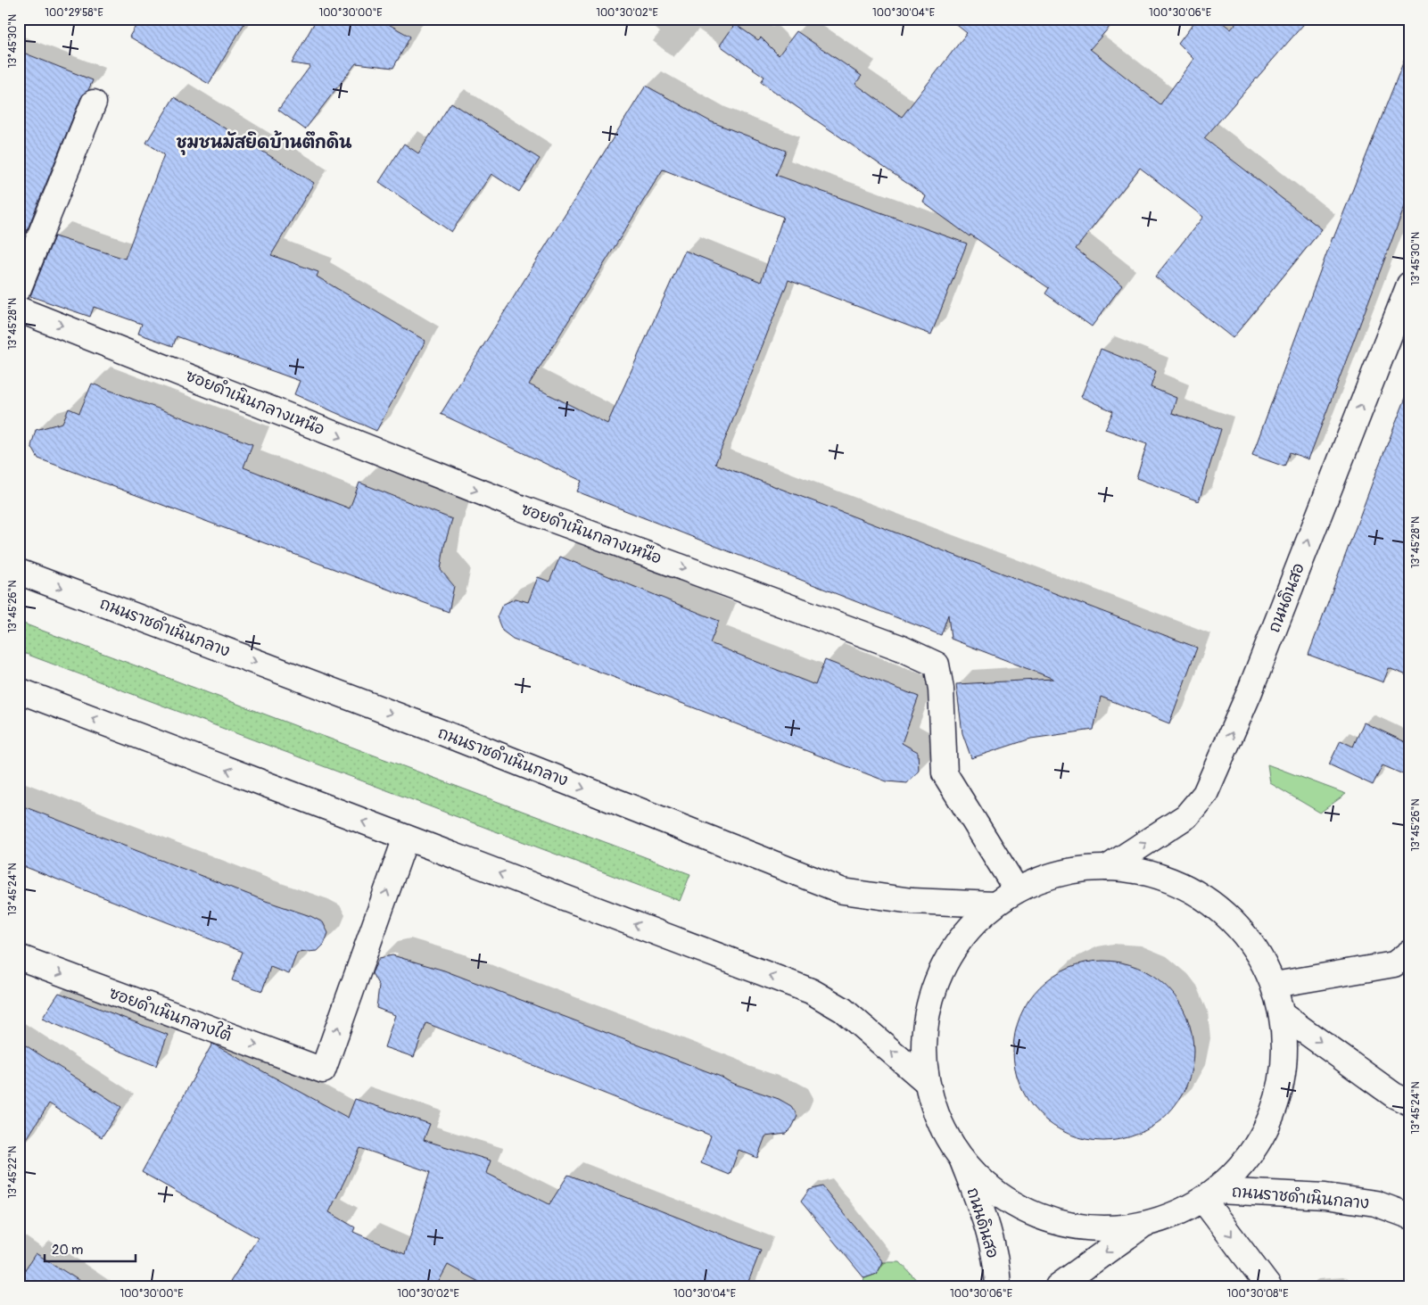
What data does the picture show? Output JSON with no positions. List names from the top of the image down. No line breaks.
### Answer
{"streets":{"main road":["ซอยดำเนินกลางเหนือ","ถนนดินสอ","ถนนราชดำเนินกลาง","ซอยดำเนินกลางใต้"]},"one_way":["ซอยดำเนินกลางเหนือ","ถนนดินสอ"],"districts":["ชุมชนมัสยิดบ้านตึกดิน"],"scale_bar":"20 m","coordinates":["100°29'58\"E","100°30'00\"E","100°30'02\"E","100°30'04\"E","100°30'06\"E","13°45'30\"N","13°45'28\"N","13°45'26\"N","13°45'24\"N","13°45'22\"N","100°30'08\"E"]}
